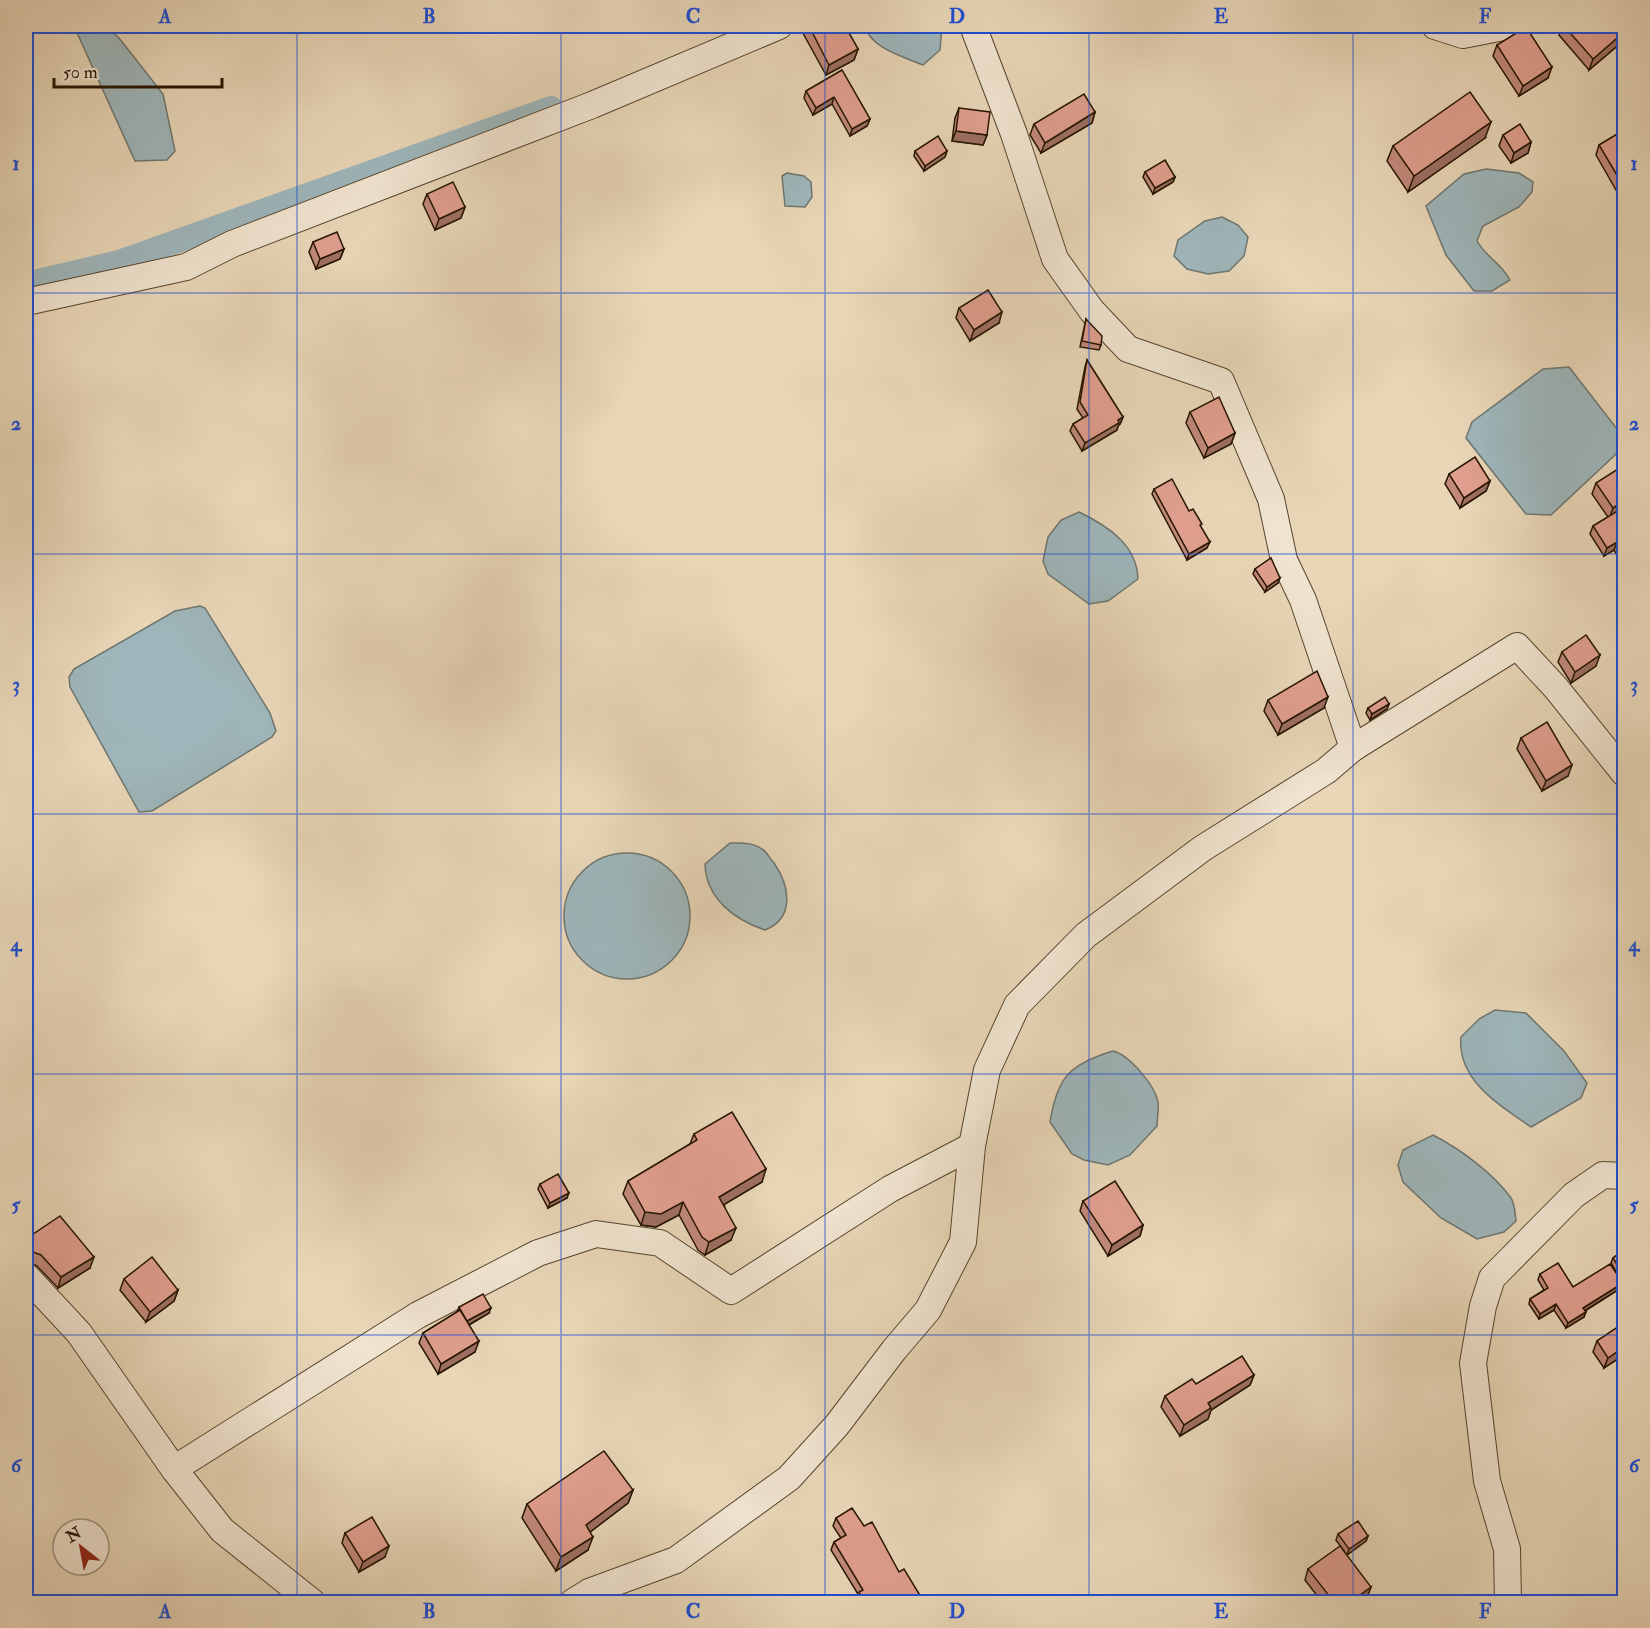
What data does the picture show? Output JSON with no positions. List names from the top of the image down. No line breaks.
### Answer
{"scale_bar":"50 m","north":"top left","grid":{"columns":["A","B","C","D","E","F"],"rows":["1","2","3","4","5","6"]}}
